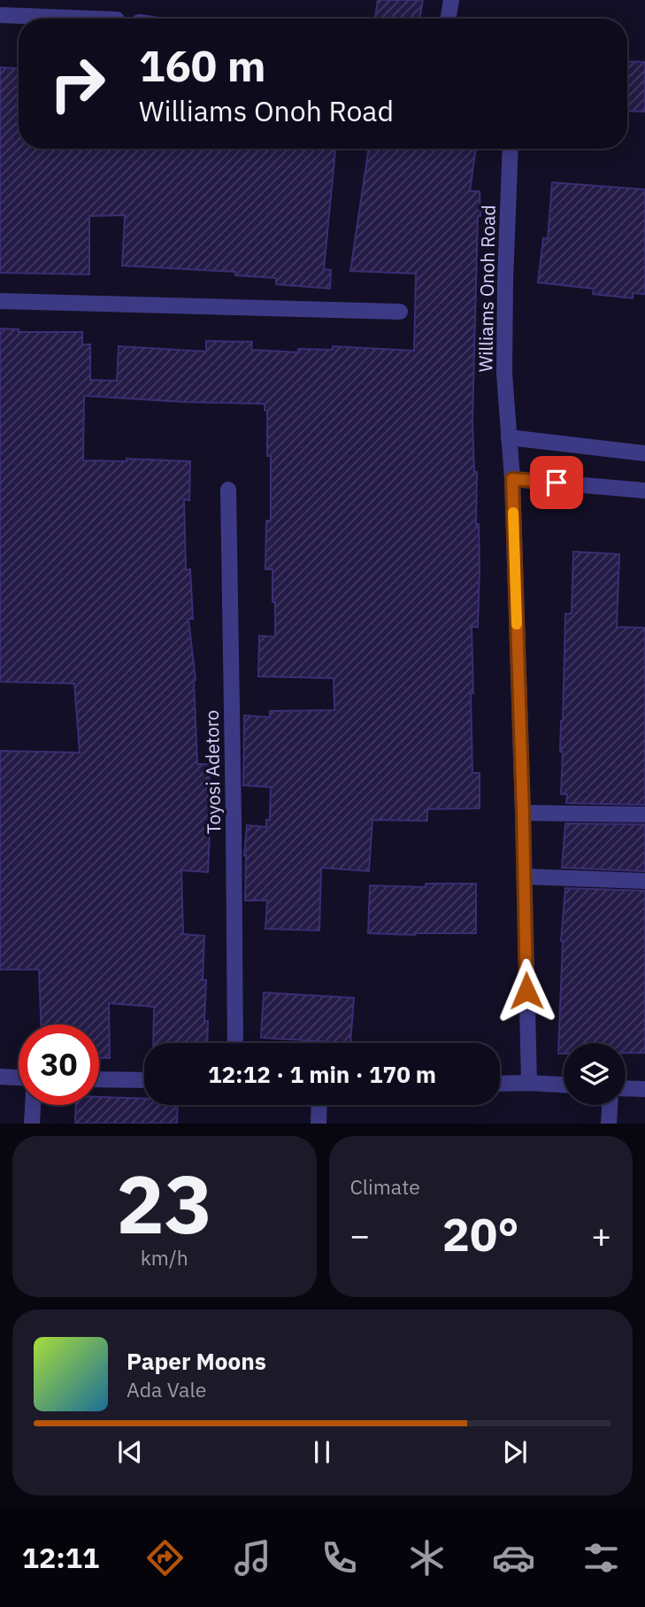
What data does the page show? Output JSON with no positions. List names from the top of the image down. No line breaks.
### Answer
{"streets":{"street":["Williams Onoh Road","Toyosi Adetoro"]},"page":{"turn":["160 m","Williams Onoh Road"],"limit":"30","trip":"12:12 · 1 min · 170 m","tile":[["23","km/h"],"Climate"],"heat":["−","20°","+"],"song":["Paper Moons","Ada Vale"],"tabs":"12:11"}}
